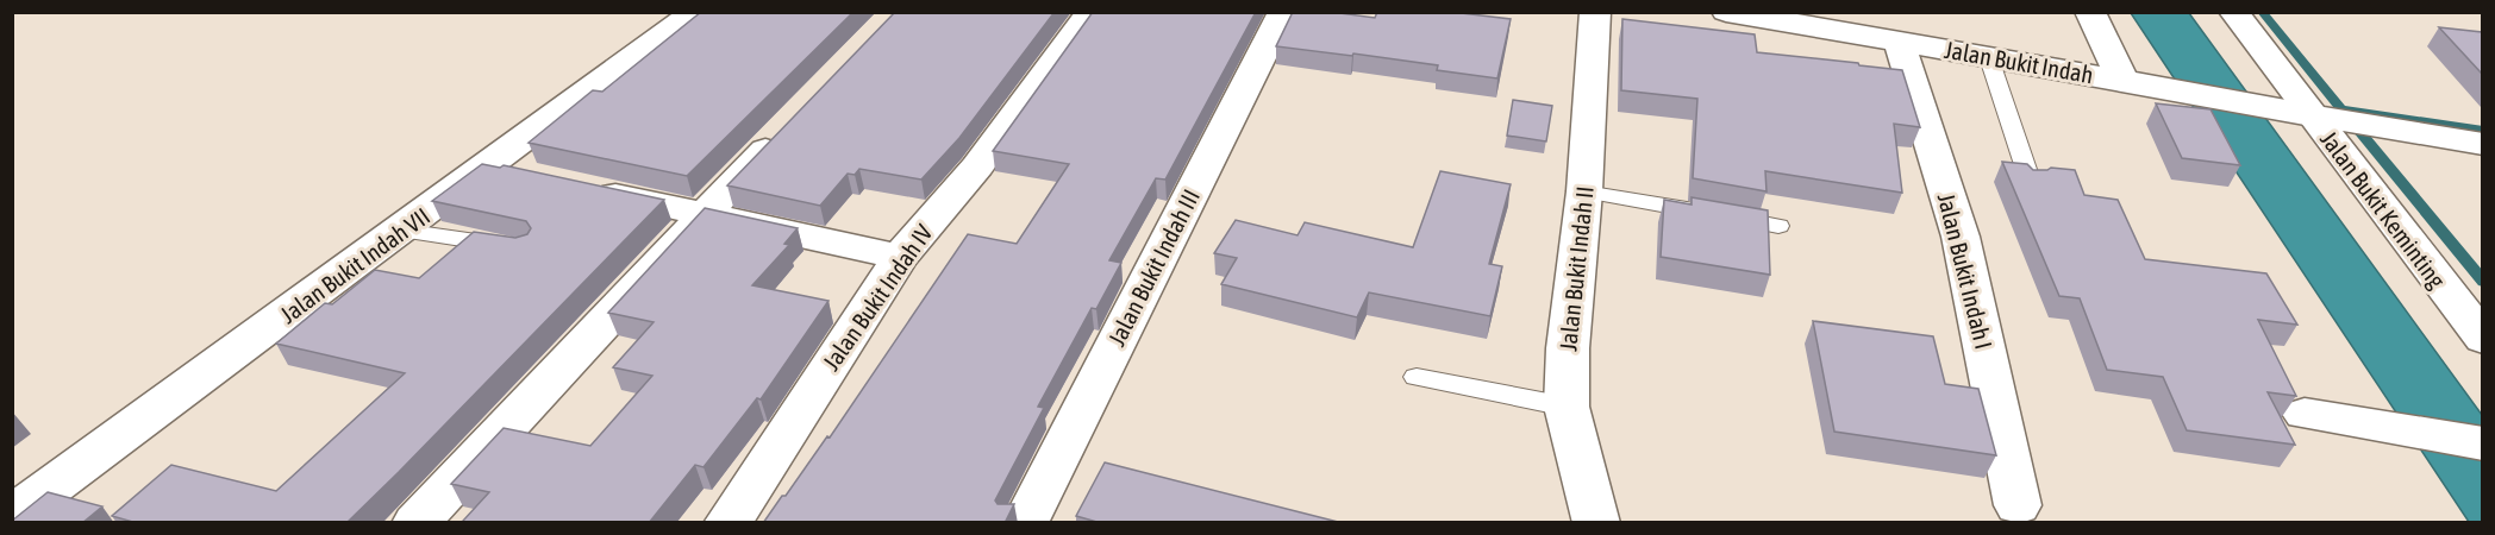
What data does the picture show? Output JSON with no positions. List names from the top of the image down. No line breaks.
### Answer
{"streets":{"street":["Jalan Bukit Indah","Jalan Bukit Keminting","Jalan Bukit Indah VII","Jalan Bukit Indah III","Jalan Bukit Indah II","Jalan Bukit Indah I","Jalan Bukit Indah IV"]},"crossings":[["Jalan Bukit Indah","Jalan Bukit Keminting"],["Jalan Bukit Indah","Jalan Bukit Indah I"]]}
